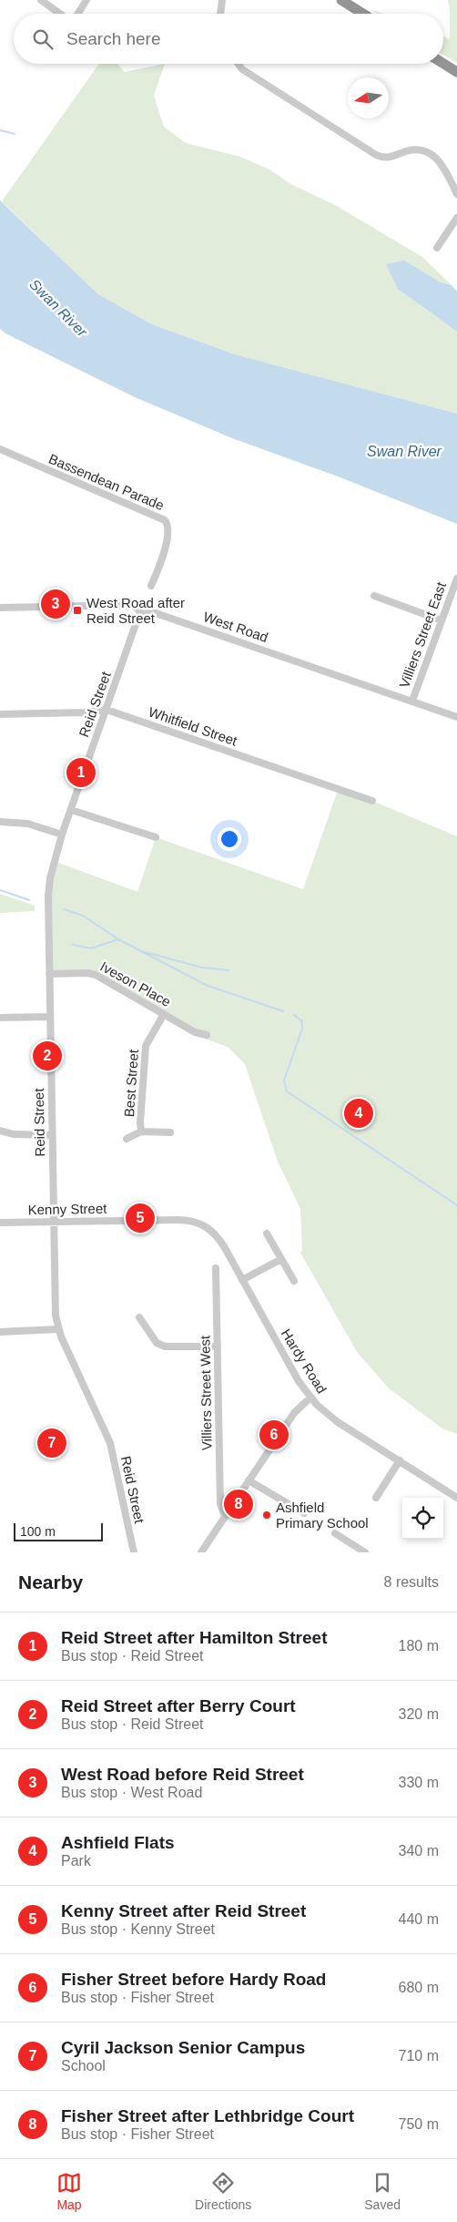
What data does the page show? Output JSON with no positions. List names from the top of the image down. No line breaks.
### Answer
{"streets":{"street":["Bassendean Parade","West Road","Villiers Street East","Reid Street","Whitfield Street","Iveson Place","Best Street","Kenny Street","Hardy Road","Villiers Street West"]},"crossings":[["West Road","Villiers Street East"],["West Road","Reid Street"],["Reid Street","Whitfield Street"],["Reid Street","Iveson Place"],["Reid Street","Kenny Street"],["Iveson Place","Best Street"],["Kenny Street","Hardy Road"]],"water":["Swan River"],"places":{"transit":["West Road after Reid Street"],"other":["Ashfield Primary School"]},"scale_bar":"100 m","north":"left","page":{"search":"Search here","pins":["3","1","2","4","5","6","7","8"],"scale":"100 m","heading":["Nearby","8 results"],"list":[{"mark":"1","name":"Reid Street after Hamilton Street","note":"Bus stop · Reid Street","value":"180 m"},{"mark":"2","name":"Reid Street after Berry Court","note":"Bus stop · Reid Street","value":"320 m"},{"mark":"3","name":"West Road before Reid Street","note":"Bus stop · West Road","value":"330 m"},{"mark":"4","name":"Ashfield Flats","note":"Park","value":"340 m"},{"mark":"5","name":"Kenny Street after Reid Street","note":"Bus stop · Kenny Street","value":"440 m"},{"mark":"6","name":"Fisher Street before Hardy Road","note":"Bus stop · Fisher Street","value":"680 m"},{"mark":"7","name":"Cyril Jackson Senior Campus","note":"School","value":"710 m"},{"mark":"8","name":"Fisher Street after Lethbridge Court","note":"Bus stop · Fisher Street","value":"750 m"}],"nav":["Map","Directions","Saved"]}}
